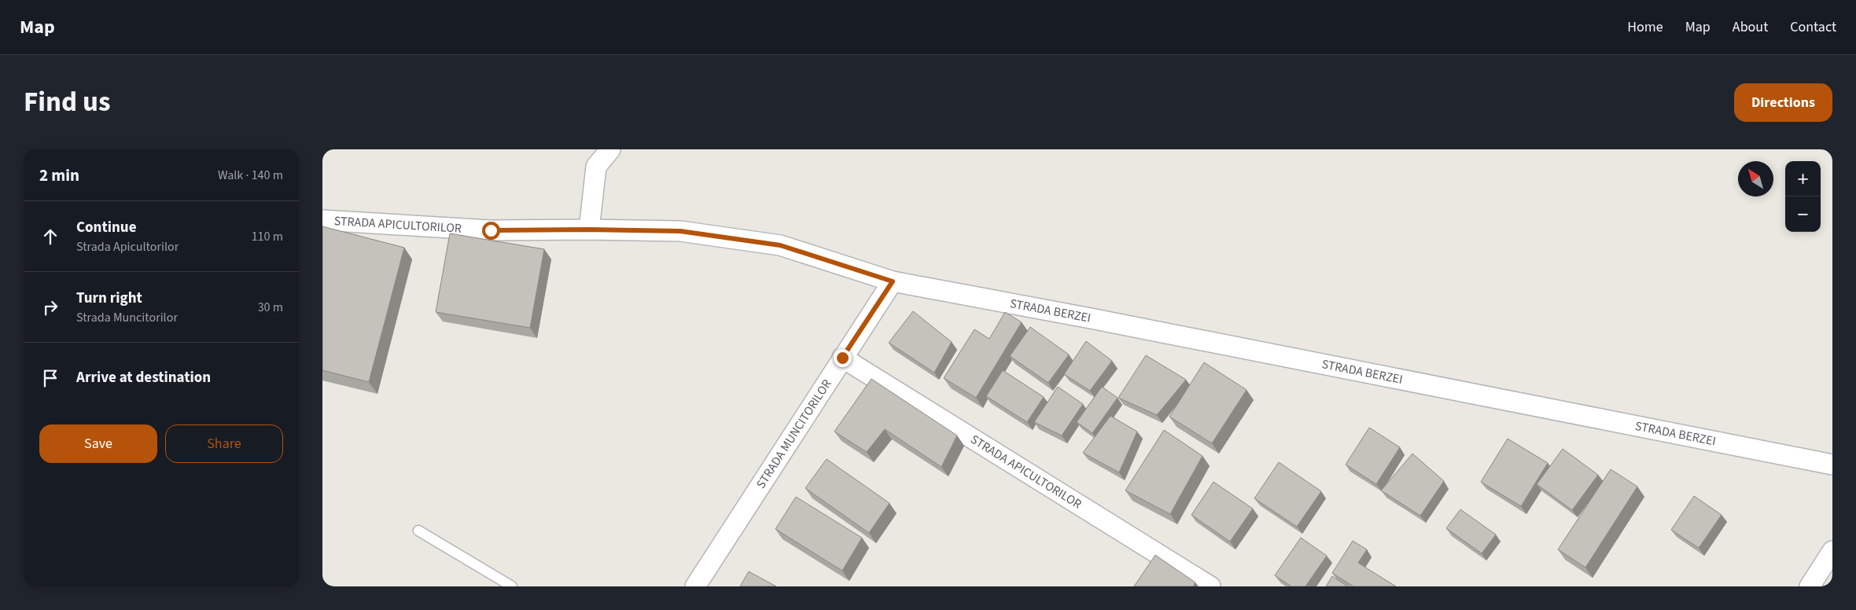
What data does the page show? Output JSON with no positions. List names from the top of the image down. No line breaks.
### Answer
{"streets":{"street":["STRADA APICULTORILOR","STRADA BERZEI","STRADA MUNCITORILOR"]},"crossings":[["STRADA APICULTORILOR","STRADA BERZEI"],["STRADA APICULTORILOR","STRADA MUNCITORILOR"],["STRADA BERZEI","STRADA MUNCITORILOR"]],"north":"top left","page":{"header":"Map","nav":["Home","Map","About","Contact"],"title":"Find us","buttons":["Directions",["Save","Share"]],"heading":["2 min","Walk · 140 m"],"map_buttons":["+","−"],"list":[["Continue","Strada Apicultorilor","110 m"],["Turn right","Strada Muncitorilor","30 m"],"Arrive at destination"]}}
